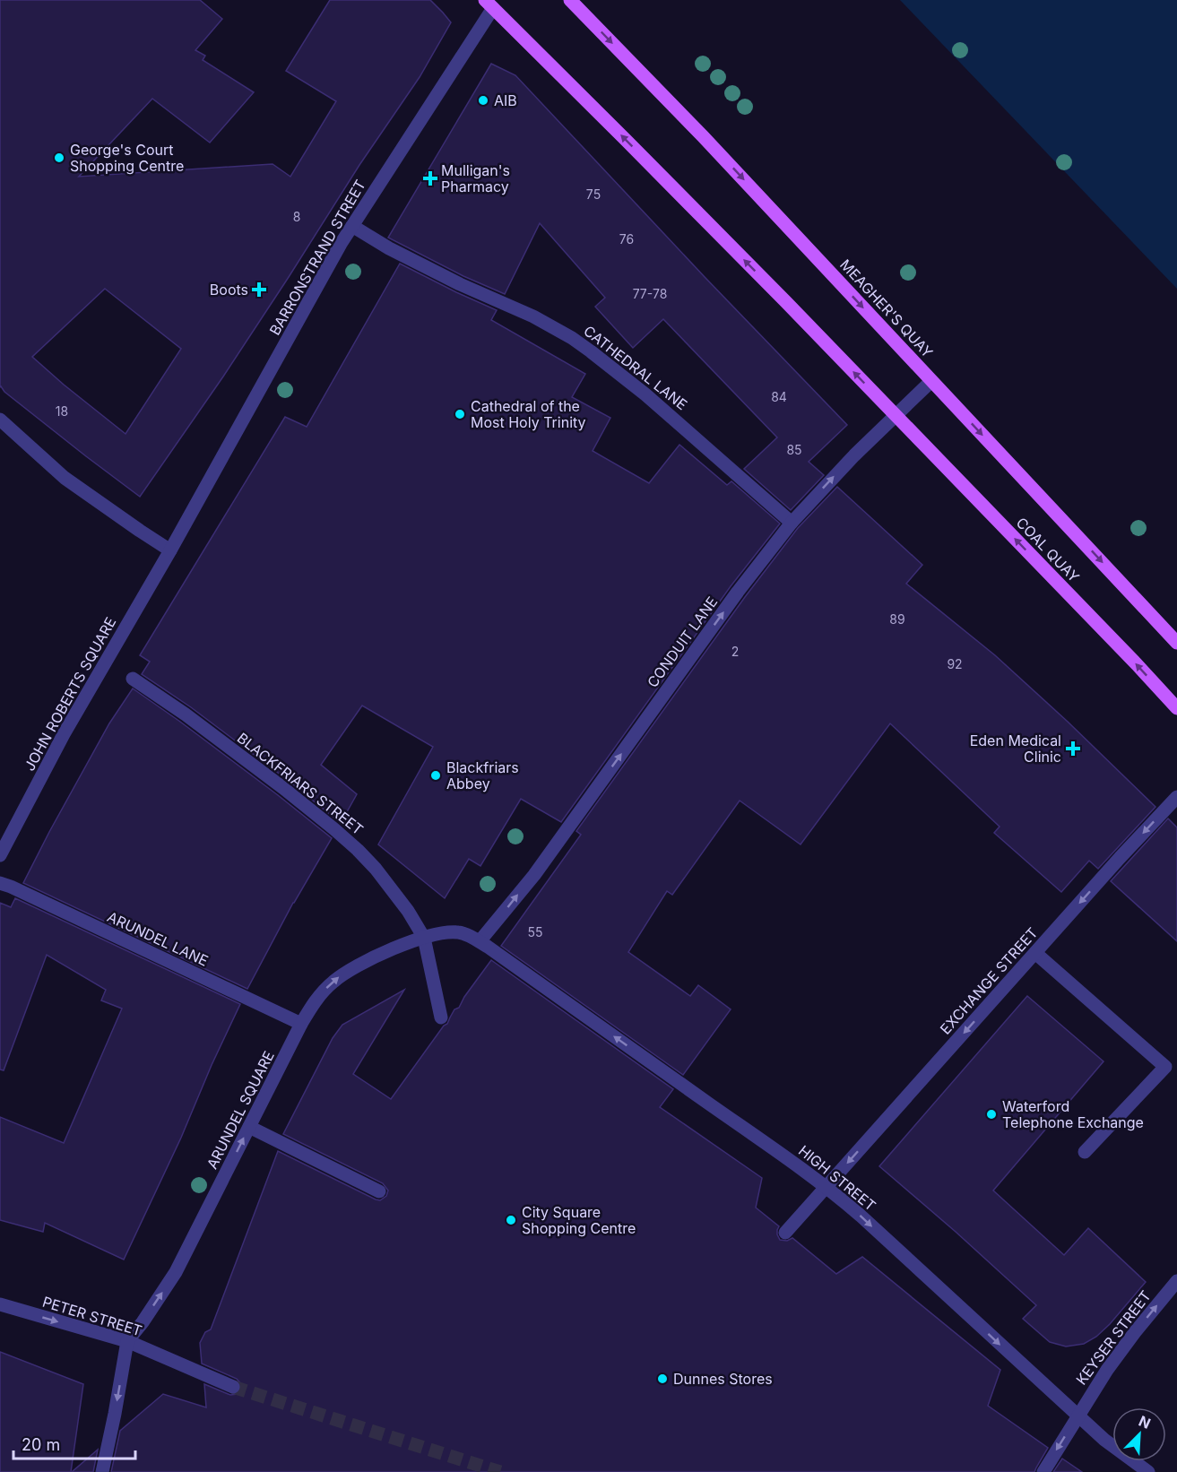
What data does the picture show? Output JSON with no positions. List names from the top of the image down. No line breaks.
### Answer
{"streets":{"main road":["MEAGHER'S QUAY","COAL QUAY"],"street":["BARRONSTRAND STREET","CATHEDRAL LANE","CONDUIT LANE","JOHN ROBERTS SQUARE","BLACKFRIARS STREET","ARUNDEL LANE","EXCHANGE STREET","ARUNDEL SQUARE","HIGH STREET","PETER STREET","KEYSER STREET"]},"crossings":[["BARRONSTRAND STREET","CATHEDRAL LANE"],["BARRONSTRAND STREET","JOHN ROBERTS SQUARE"],["MEAGHER'S QUAY","CONDUIT LANE"],["CATHEDRAL LANE","CONDUIT LANE"],["COAL QUAY","CONDUIT LANE"],["CONDUIT LANE","ARUNDEL SQUARE"],["CONDUIT LANE","HIGH STREET"],["BLACKFRIARS STREET","ARUNDEL SQUARE"],["ARUNDEL LANE","ARUNDEL SQUARE"],["EXCHANGE STREET","HIGH STREET"],["ARUNDEL SQUARE","HIGH STREET"],["ARUNDEL SQUARE","PETER STREET"],["HIGH STREET","KEYSER STREET"]],"one_way":["COAL QUAY","CONDUIT LANE","EXCHANGE STREET","ARUNDEL SQUARE","PETER STREET"],"places":{"other":["AIB","George's Court Shopping Centre","Cathedral of the Most Holy Trinity","Blackfriars Abbey","Waterford Telephone Exchange","City Square Shopping Centre","Dunnes Stores"],"health":["Mulligan's Pharmacy","Boots","Eden Medical Clinic"]},"house_numbers":["75","8","76","77-78","84","18","85","89","2","92","55"],"scale_bar":"20 m","north":"top right"}
